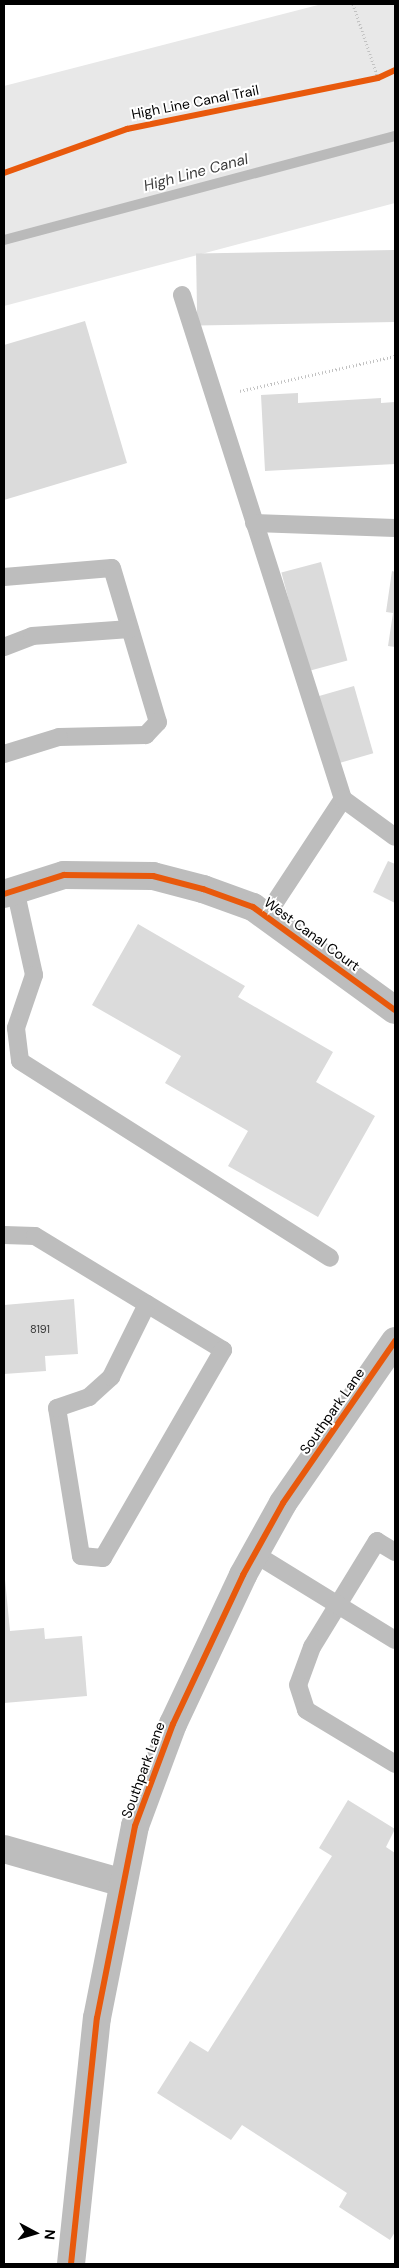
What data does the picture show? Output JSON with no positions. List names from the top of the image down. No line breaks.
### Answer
{"streets":{"street":["West Canal Court","Southpark Lane"],"cycle path":["High Line Canal Trail"]},"water":["High Line Canal"],"house_numbers":["8191"],"north":"right"}
